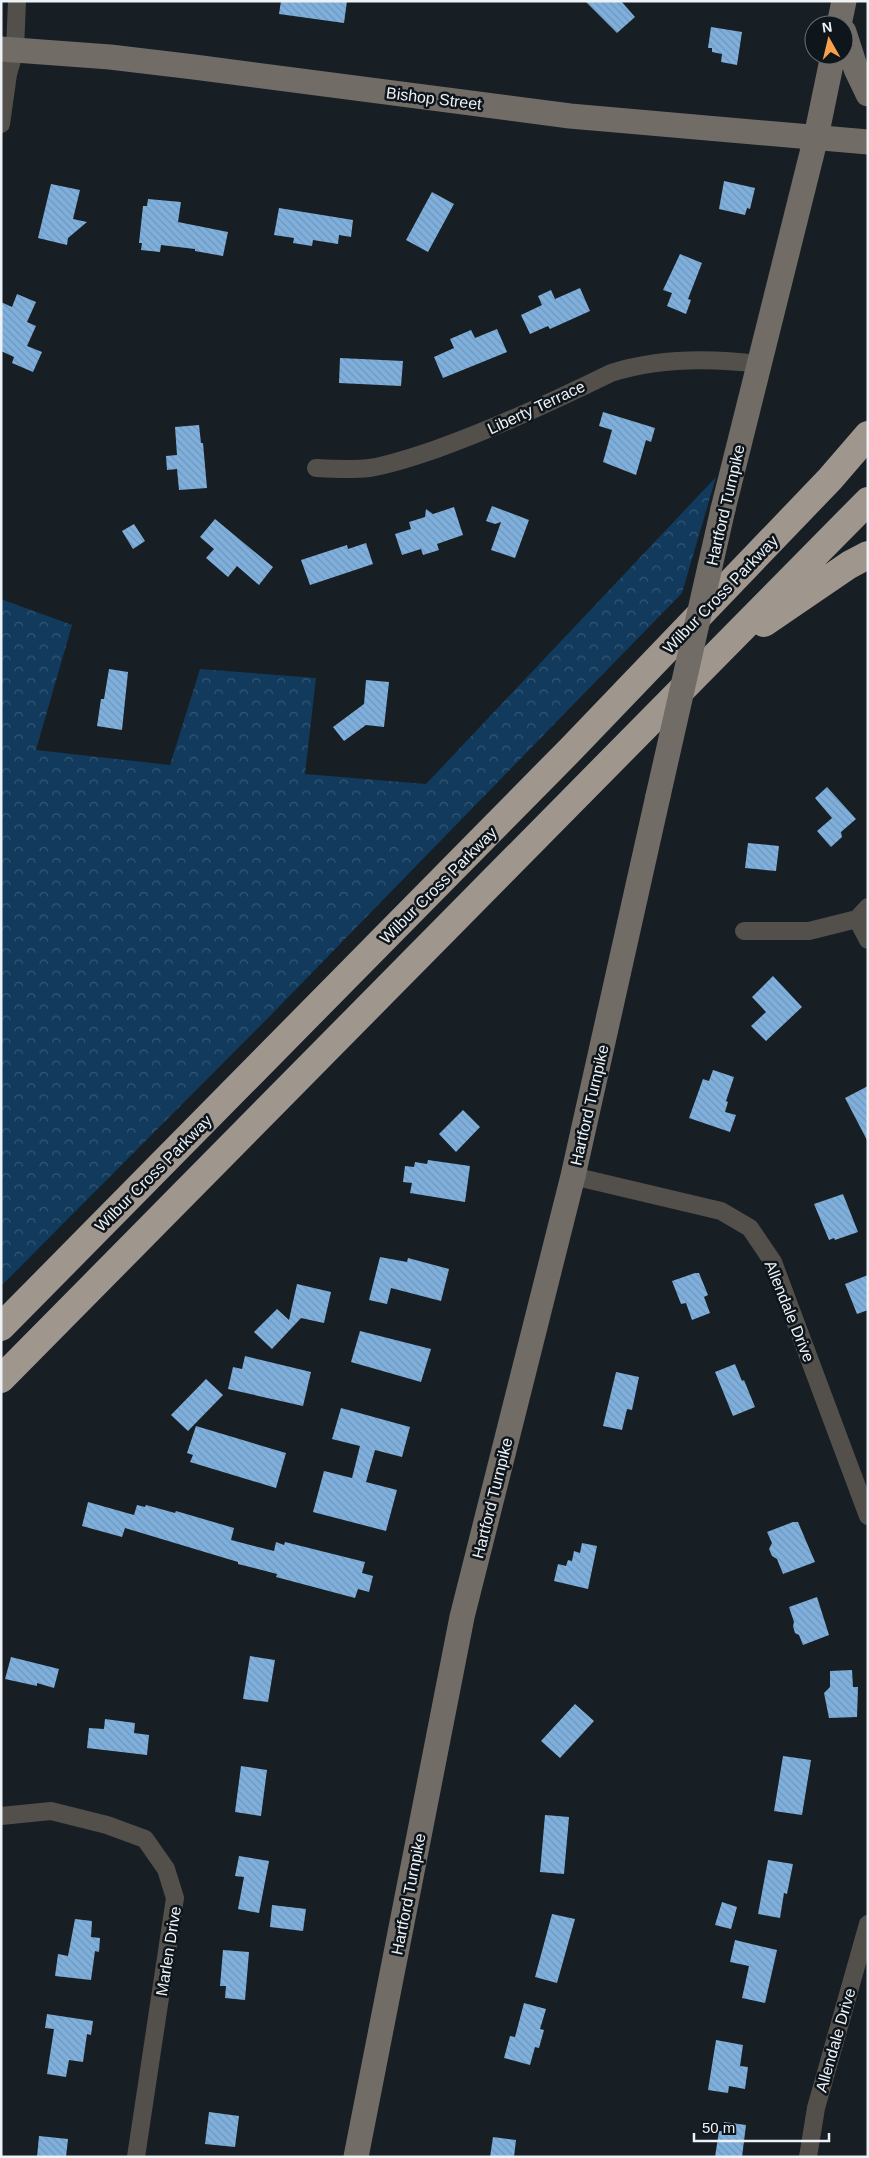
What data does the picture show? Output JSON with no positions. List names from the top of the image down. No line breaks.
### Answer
{"streets":{"highway":["Wilbur Cross Parkway"],"main road":["Bishop Street","Hartford Turnpike"],"street":["Liberty Terrace","Allendale Drive","Marlen Drive"]},"crossings":[["Bishop Street","Hartford Turnpike"],["Liberty Terrace","Hartford Turnpike"],["Hartford Turnpike","Allendale Drive"]],"scale_bar":"50 m","north":"top"}
